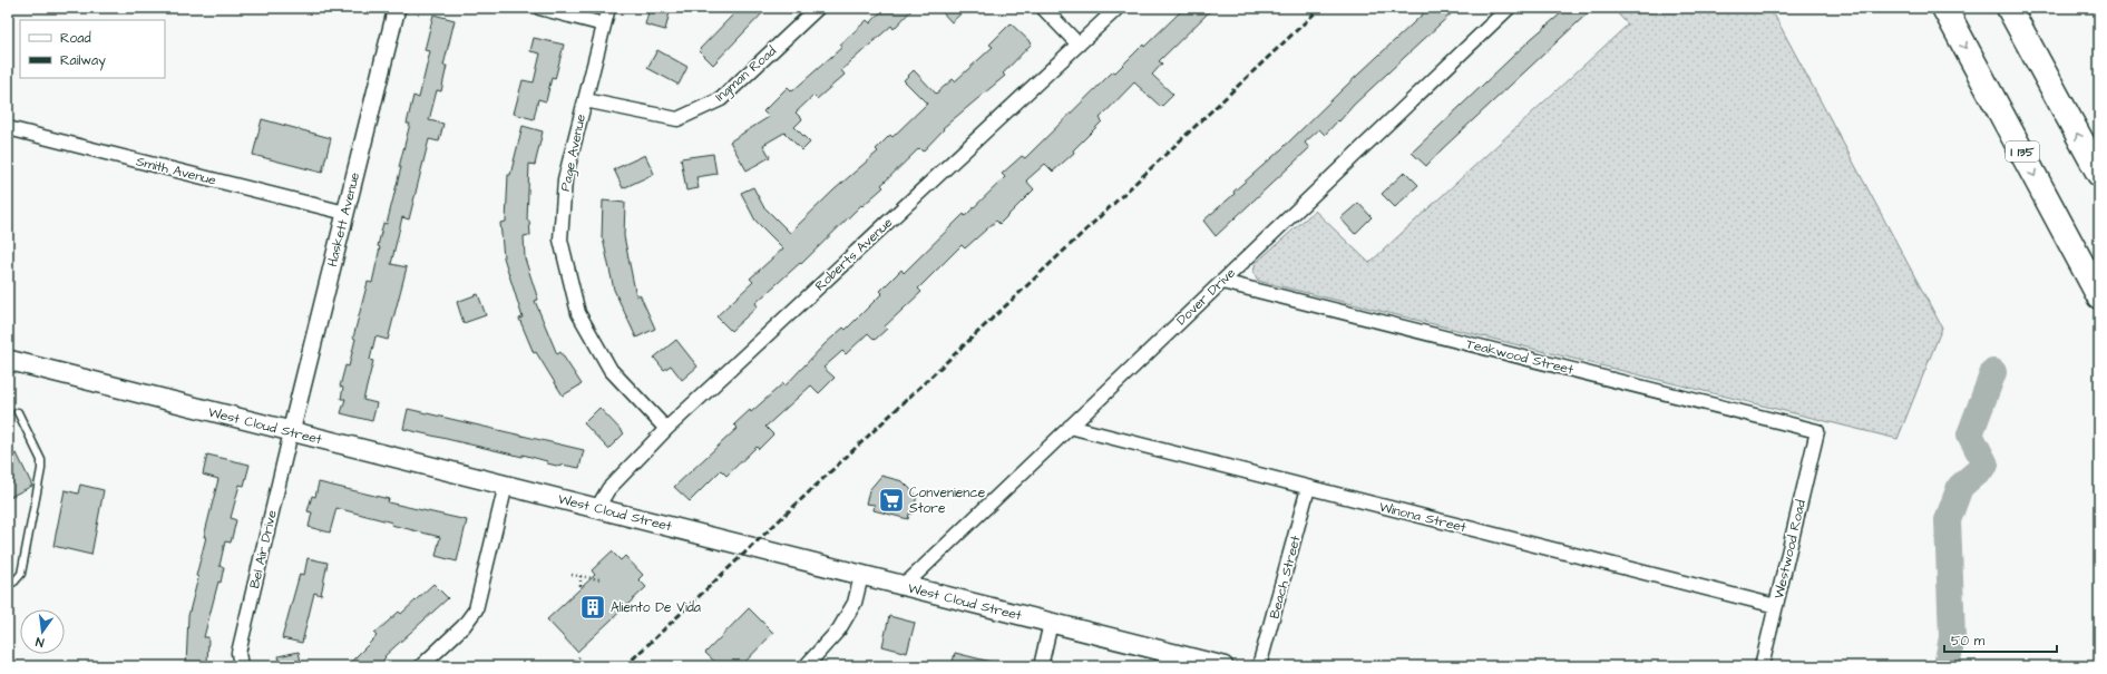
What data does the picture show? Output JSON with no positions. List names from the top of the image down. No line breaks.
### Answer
{"streets":{"highway":["I 135"],"main road":["West Cloud Street"],"street":["Ingman Road","Page Avenue","Smith Avenue","Haskett Avenue","Roberts Avenue","Dover Drive","Teakwood Street","Winona Street","Bel Air Drive","Westwood Road","Beach Street"]},"crossings":[["Ingman Road","Page Avenue"],["Page Avenue","Roberts Avenue"],["Smith Avenue","Haskett Avenue"],["Haskett Avenue","West Cloud Street"],["Haskett Avenue","Bel Air Drive"],["Roberts Avenue","West Cloud Street"],["Dover Drive","Teakwood Street"],["Dover Drive","West Cloud Street"],["Dover Drive","Winona Street"],["Teakwood Street","Westwood Road"],["West Cloud Street","Bel Air Drive"],["Winona Street","Westwood Road"],["Winona Street","Beach Street"]],"places":{"supermarket":["Convenience Store"],"building":["Aliento De Vida"]},"legend":["Road","Railway"],"scale_bar":"50 m","north":"bottom"}
